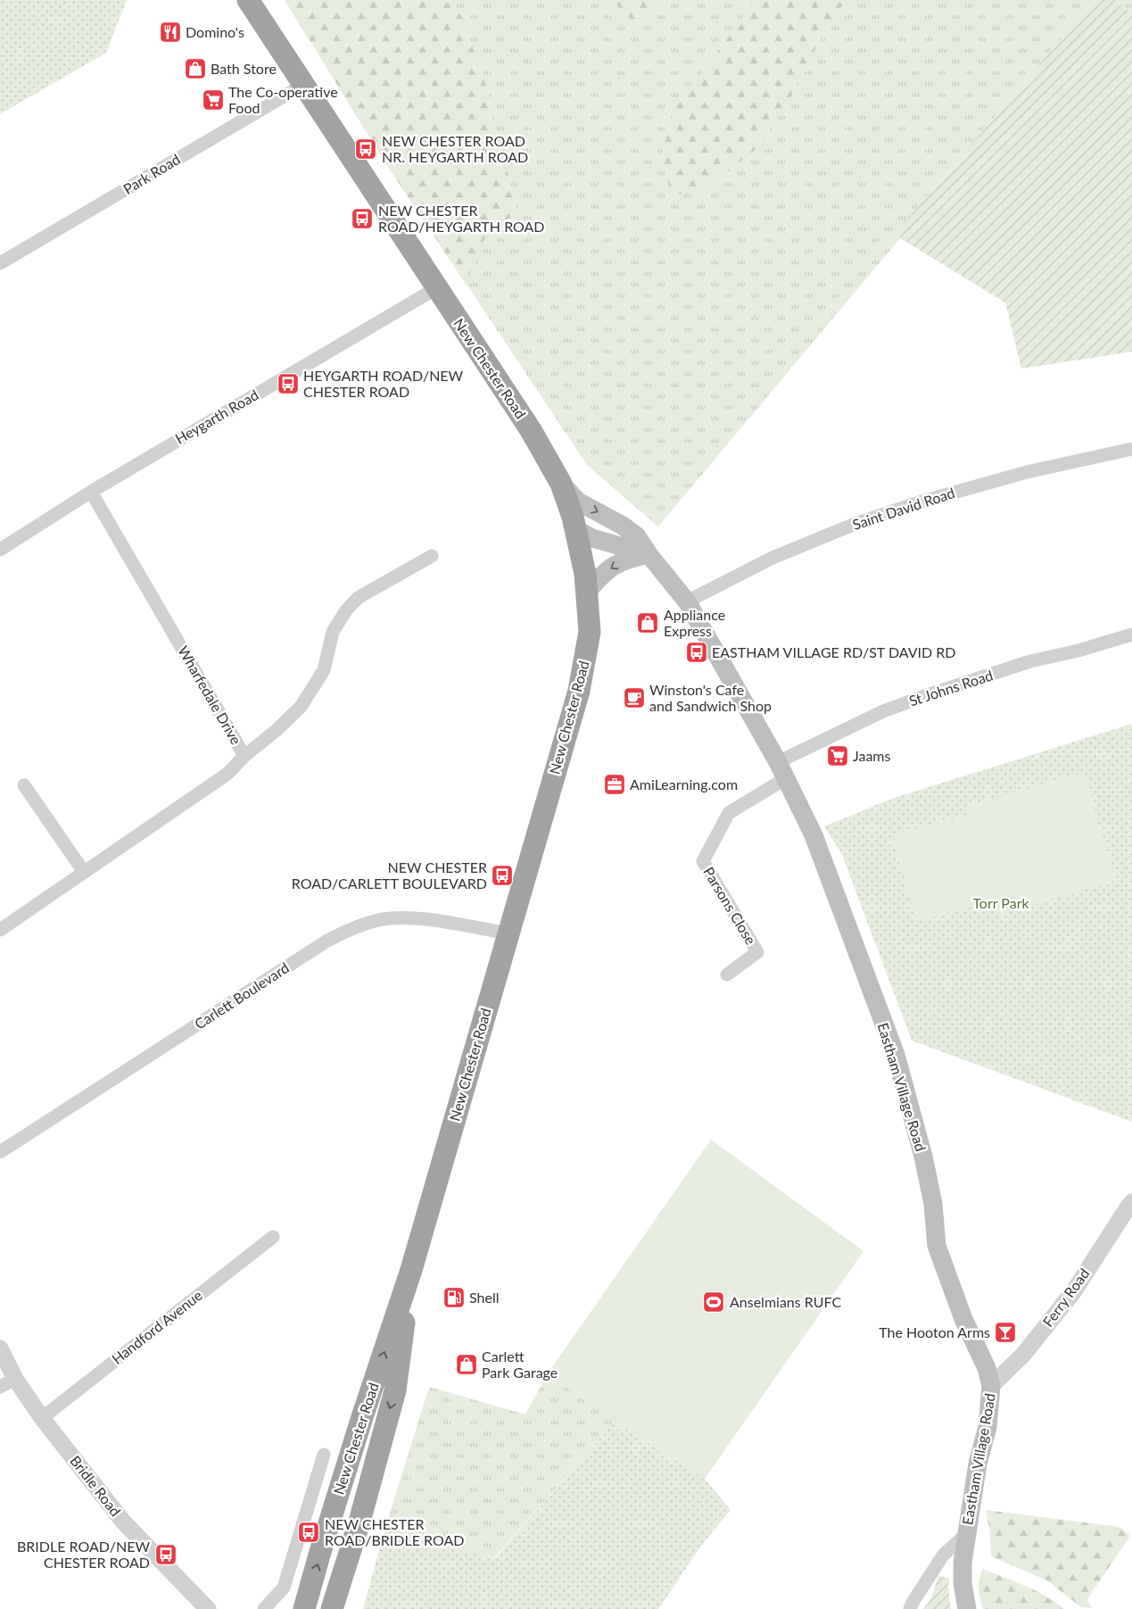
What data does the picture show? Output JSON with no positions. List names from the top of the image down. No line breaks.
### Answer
{"streets":{"highway":["New Chester Road"],"main road":["Eastham Village Road"],"street":["Park Road","Heygarth Road","Saint David Road","St Johns Road","Wharfedale Drive","Parsons Close","Carlett Boulevard","Ferry Road","Handford Avenue","Bridle Road"]},"crossings":[["Park Road","New Chester Road"],["New Chester Road","Heygarth Road"],["New Chester Road","Carlett Boulevard"],["New Chester Road","Eastham Village Road"],["Heygarth Road","Wharfedale Drive"],["Saint David Road","Eastham Village Road"],["St Johns Road","Parsons Close"],["St Johns Road","Eastham Village Road"],["Parsons Close","Eastham Village Road"],["Eastham Village Road","Ferry Road"],["Handford Avenue","Bridle Road"]],"parks":["Torr Park"],"places":{"restaurant":["Domino's"],"shop":["Bath Store","Appliance Express","Carlett Park Garage"],"supermarket":["The Co-operative Food","Jaams"],"bus stop":["NEW CHESTER ROAD NR. HEYGARTH ROAD","NEW CHESTER ROAD/HEYGARTH ROAD","HEYGARTH ROAD/NEW CHESTER ROAD","EASTHAM VILLAGE RD/ST DAVID RD","NEW CHESTER ROAD/CARLETT BOULEVARD","NEW CHESTER ROAD/BRIDLE ROAD","BRIDLE ROAD/NEW CHESTER ROAD"],"cafe":["Winston's Cafe and Sandwich Shop"],"office":["AmiLearning.com"],"fuel station":["Shell"],"sports":["Anselmians RUFC"],"bar":["The Hooton Arms"]}}
